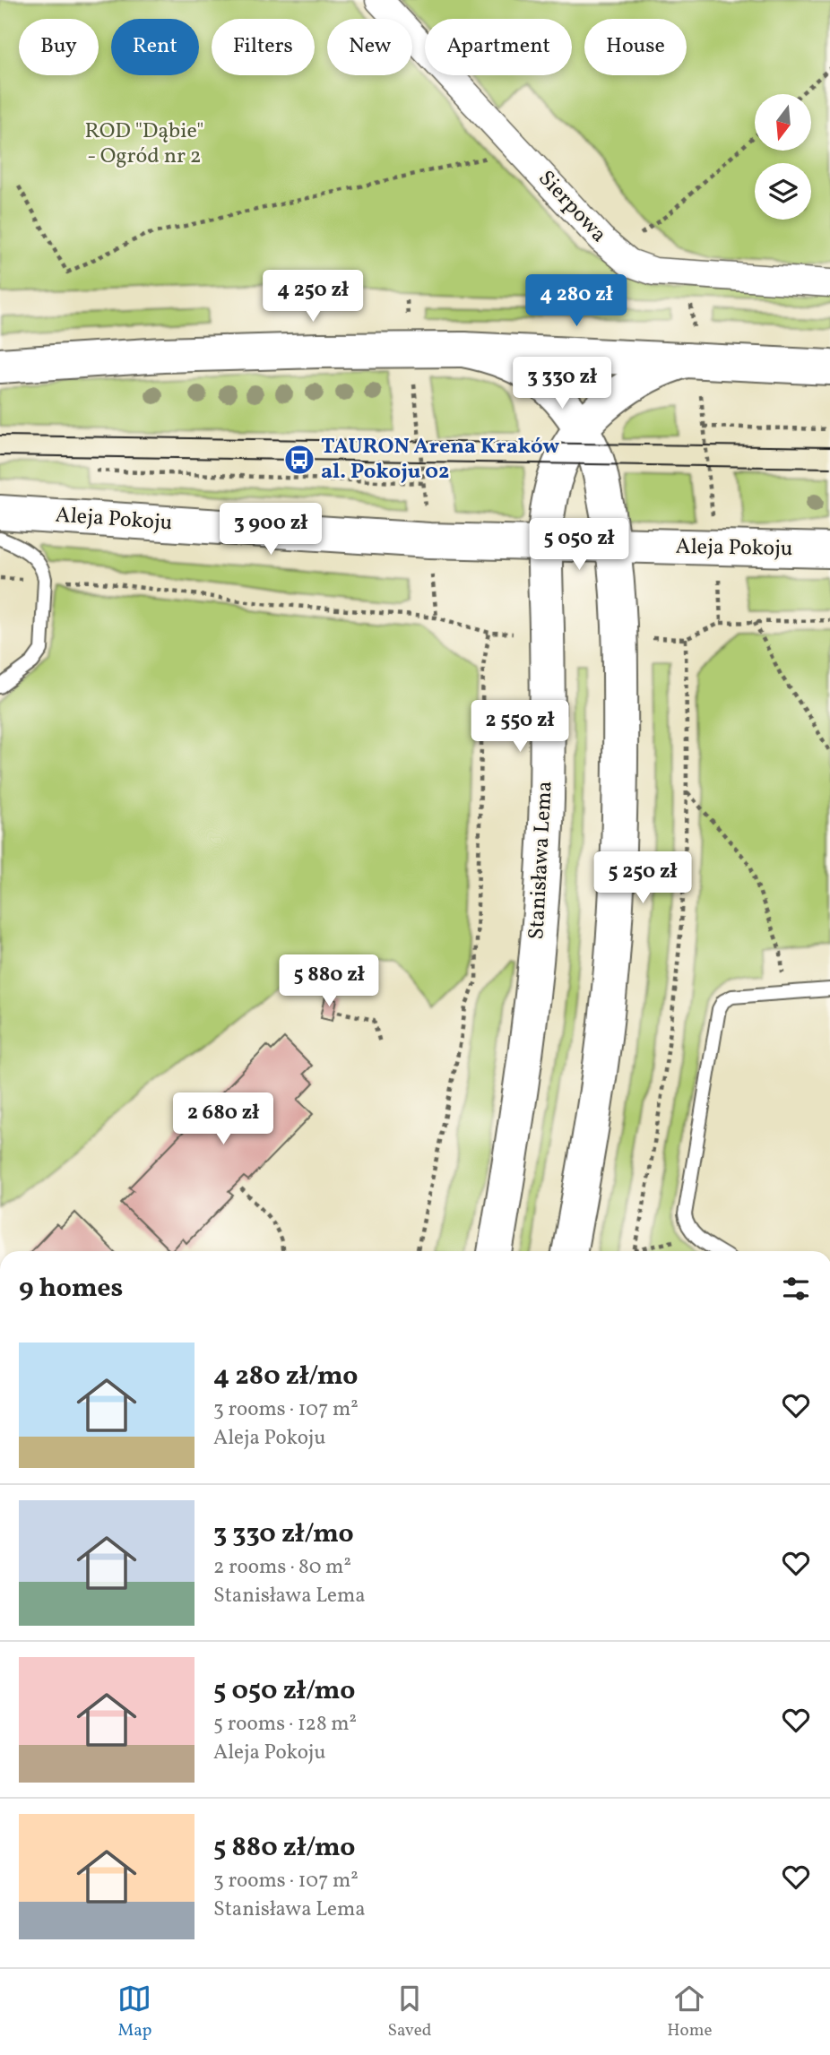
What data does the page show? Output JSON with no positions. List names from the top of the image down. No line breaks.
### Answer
{"streets":{"main road":["Aleja Pokoju","Stanisława Lema"],"street":["Sierpowa"]},"crossings":[["Aleja Pokoju","Stanisława Lema"]],"parks":["ROD \"Dąbie\" - Ogród nr 2"],"places":{"bus stop":["TAURON Arena Kraków al. Pokoju 02"]},"north":"bottom","page":{"chip":["Buy","Rent","Filters","New","Apartment","House"],"price":["4 250 zł","4 280 zł","3 330 zł","3 900 zł","5 050 zł","2 550 zł","5 250 zł","5 880 zł","2 680 zł"],"heading":"9 homes","list":[{"name":"4 280 zł/mo","note":"3 rooms · 107 m² · Aleja Pokoju"},{"name":"3 330 zł/mo","note":"2 rooms · 80 m² · Stanisława Lema"},{"name":"5 050 zł/mo","note":"5 rooms · 128 m² · Aleja Pokoju"},{"name":"5 880 zł/mo","note":"3 rooms · 107 m² · Stanisława Lema"}],"tabs":["Map","Saved","Home"]}}
